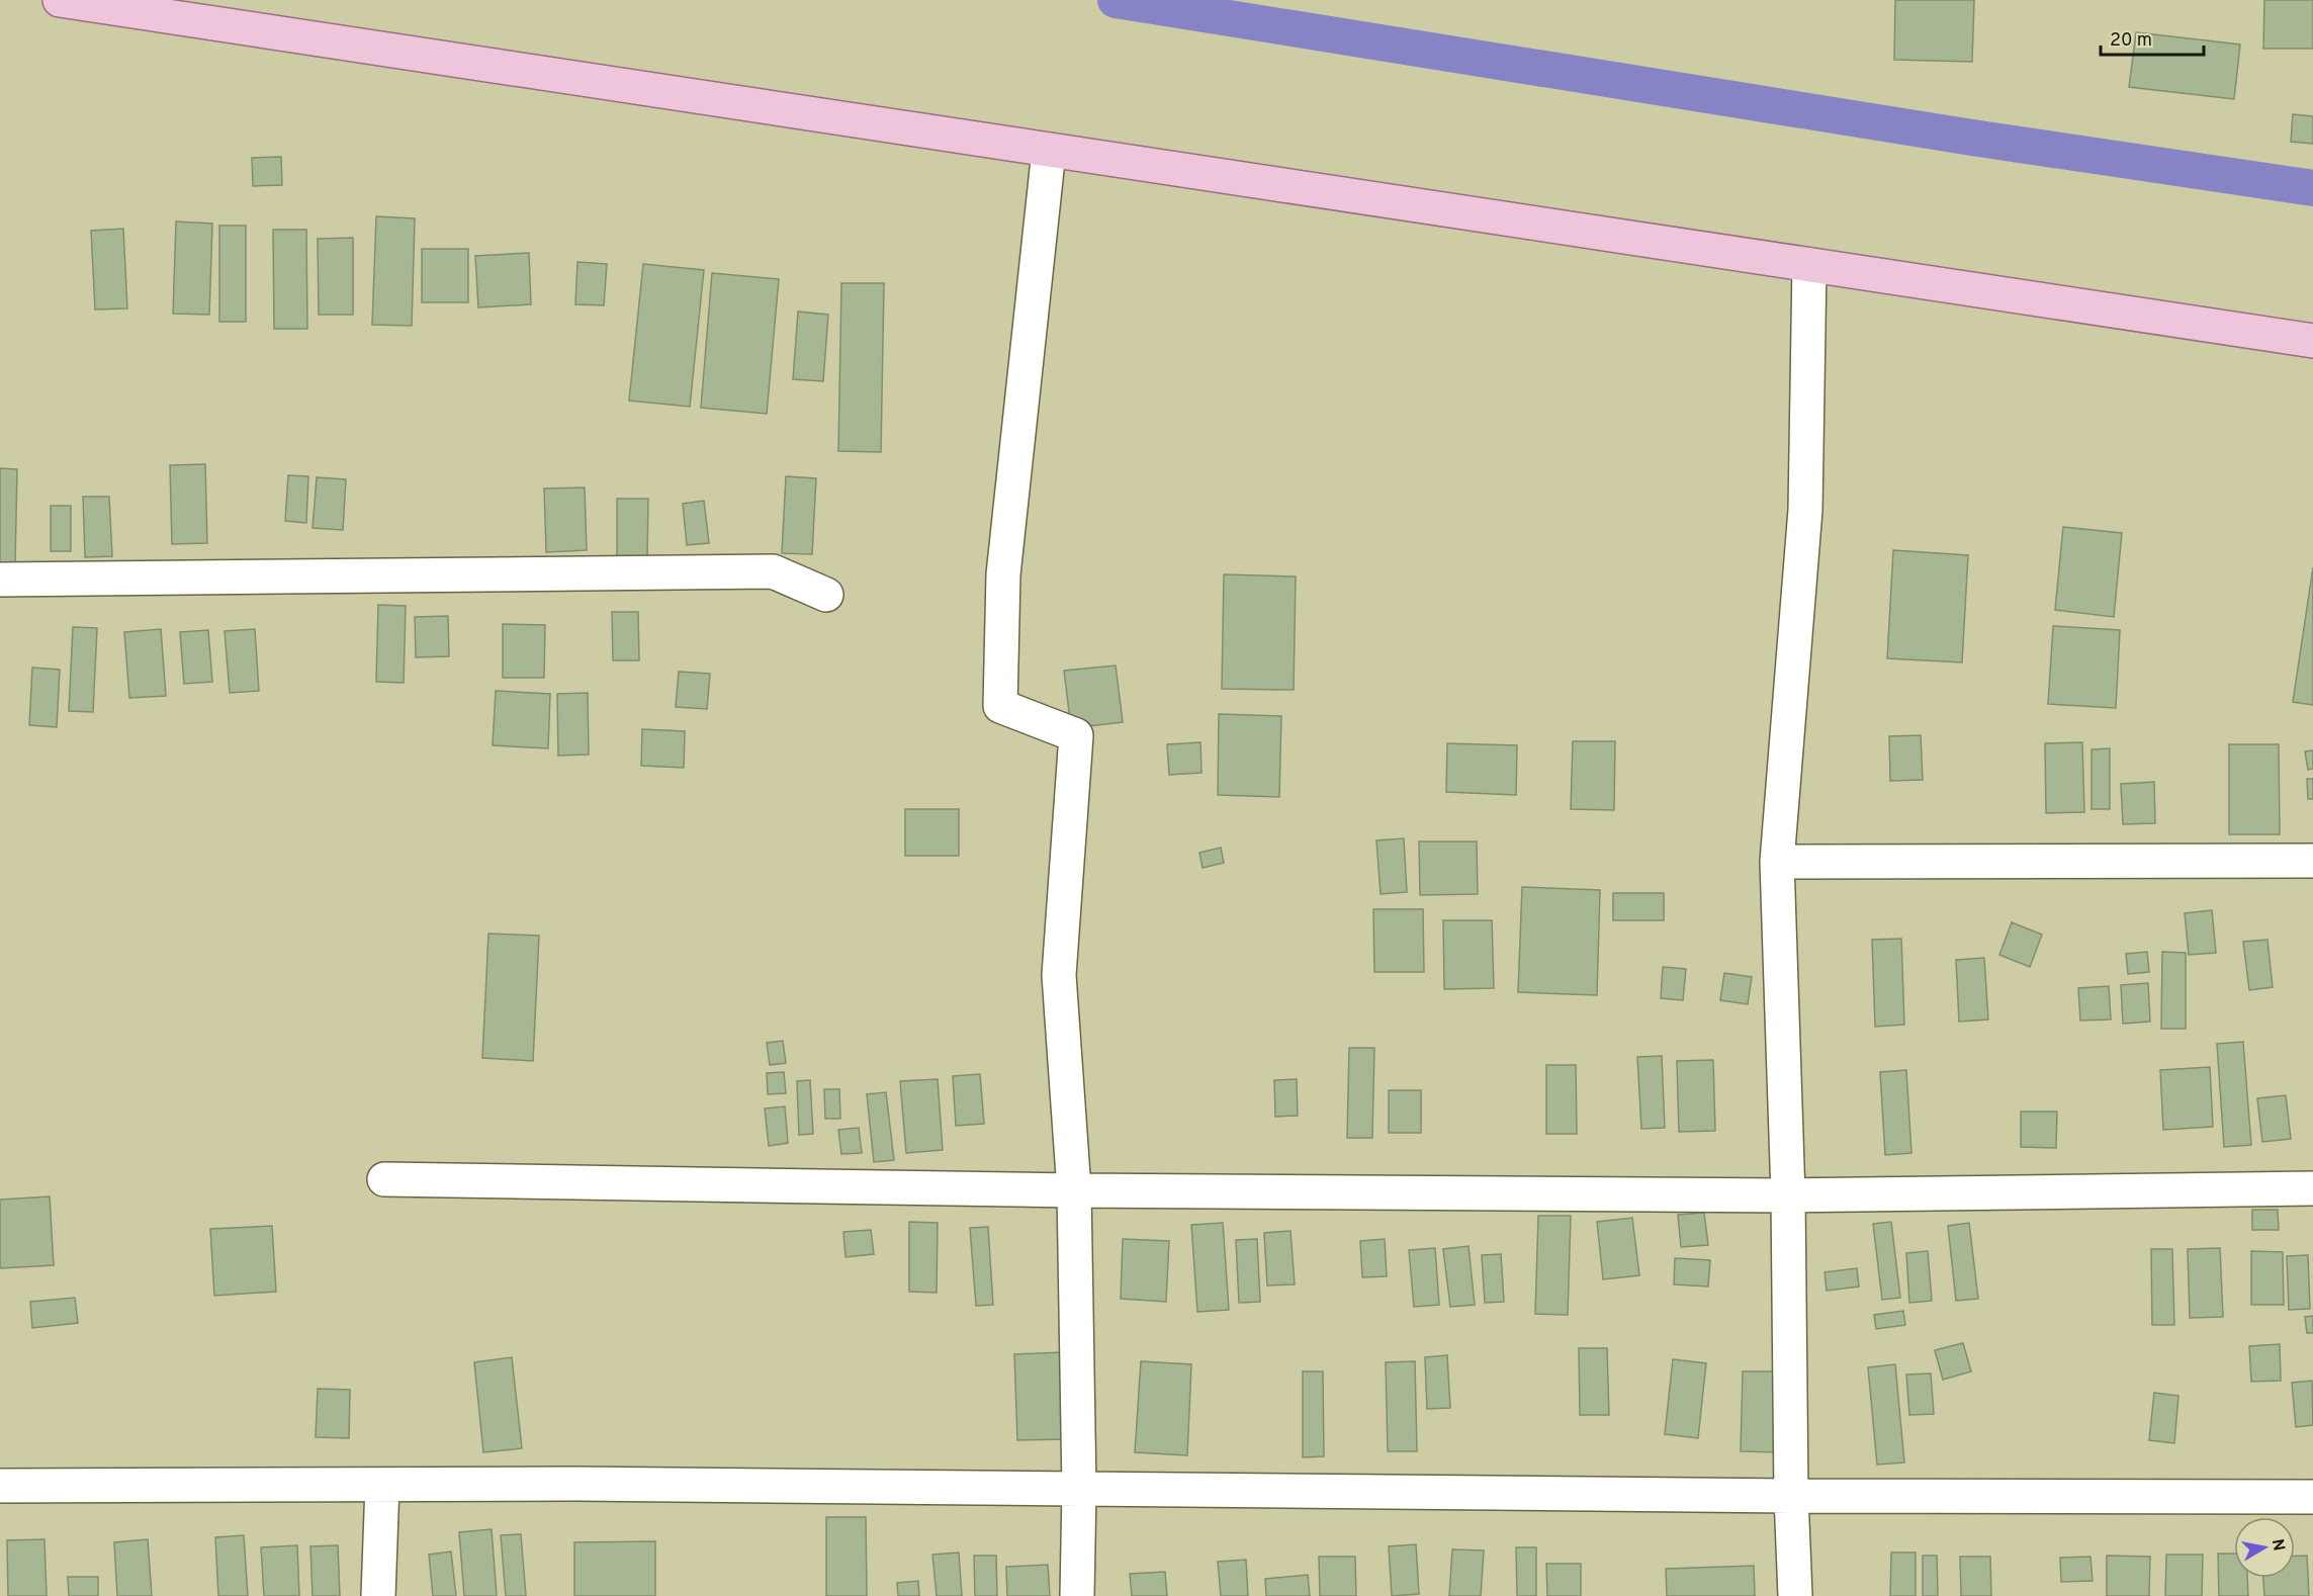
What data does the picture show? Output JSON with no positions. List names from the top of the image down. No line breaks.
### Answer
{"scale_bar":"20 m","north":"right"}
